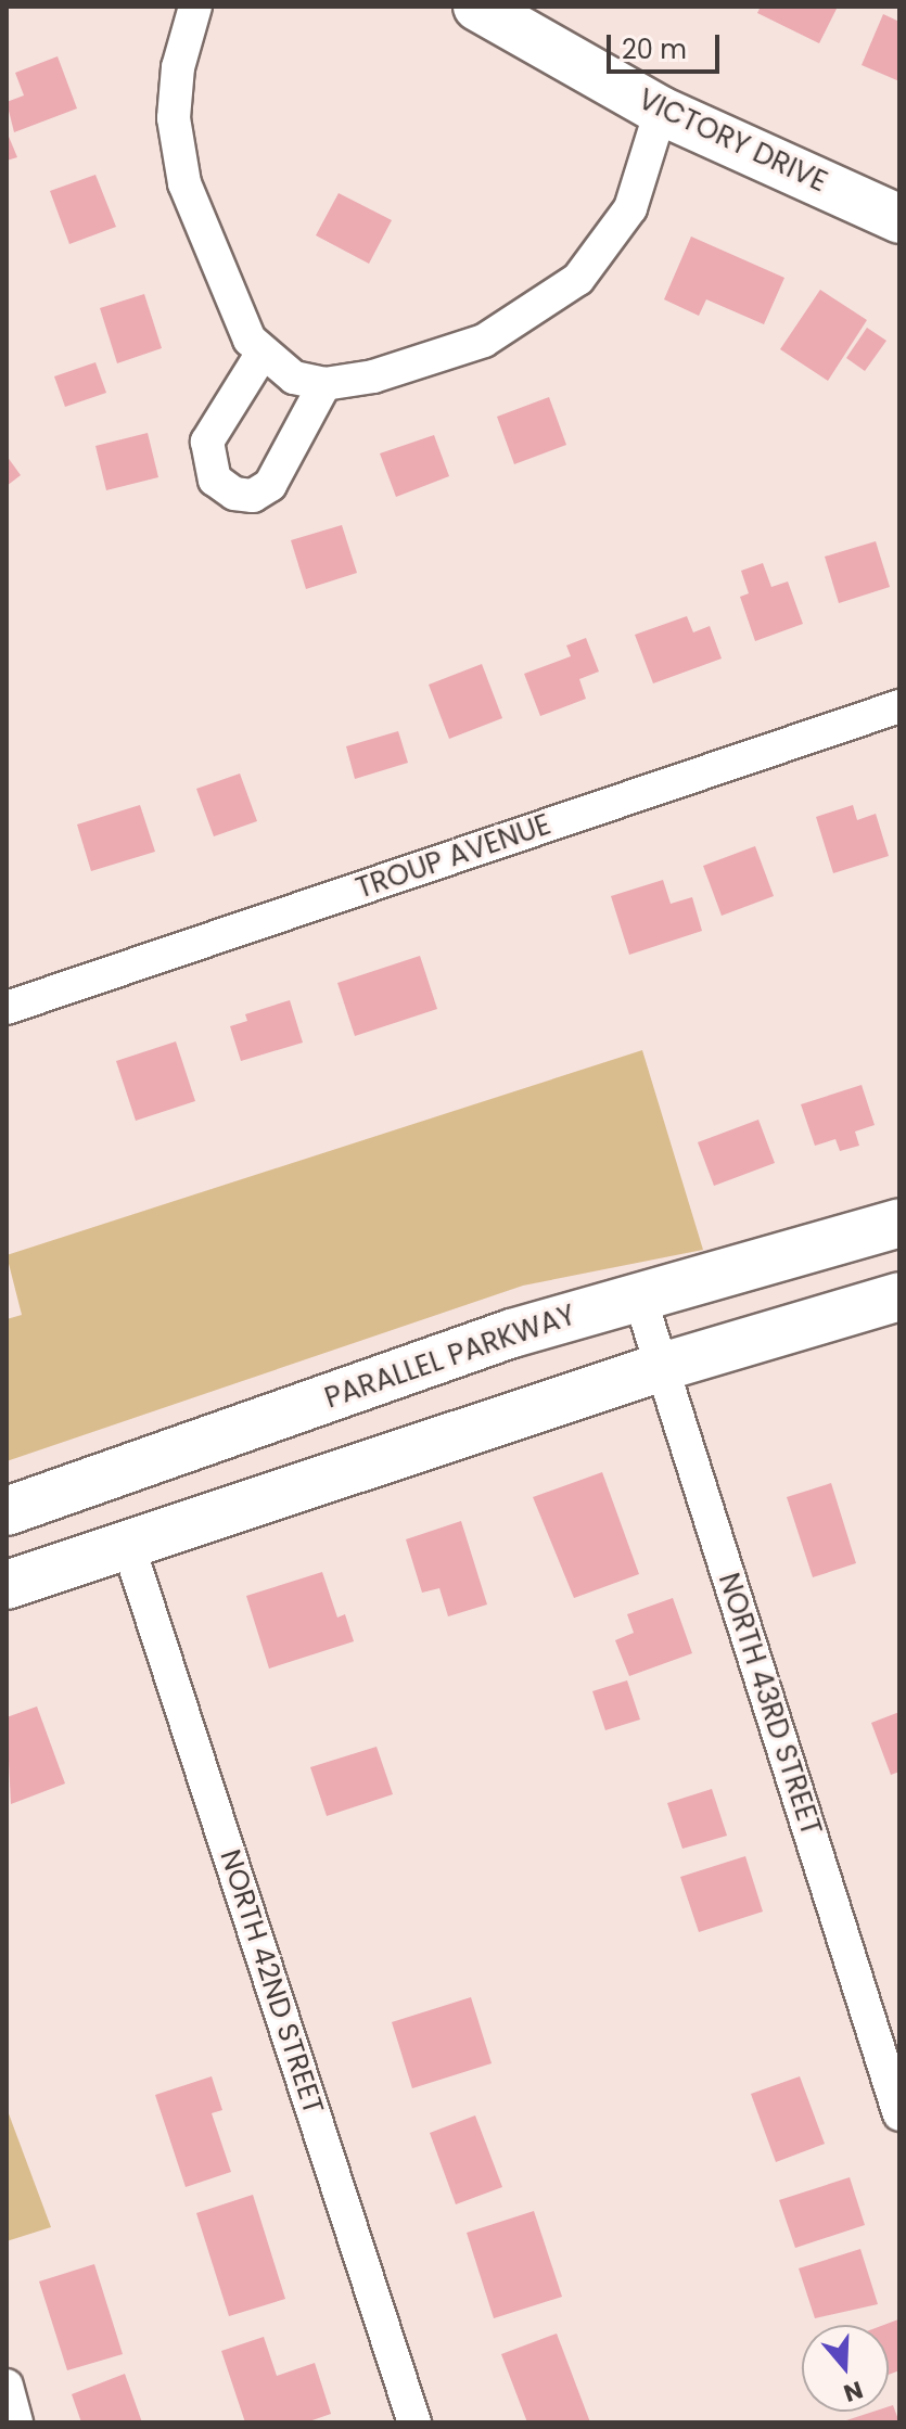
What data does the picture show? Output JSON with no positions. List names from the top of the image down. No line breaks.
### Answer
{"streets":{"main road":["VICTORY DRIVE","PARALLEL PARKWAY"],"street":["TROUP AVENUE","NORTH 43RD STREET","NORTH 42ND STREET"]},"crossings":[["PARALLEL PARKWAY","NORTH 43RD STREET"]],"scale_bar":"20 m","north":"bottom"}
